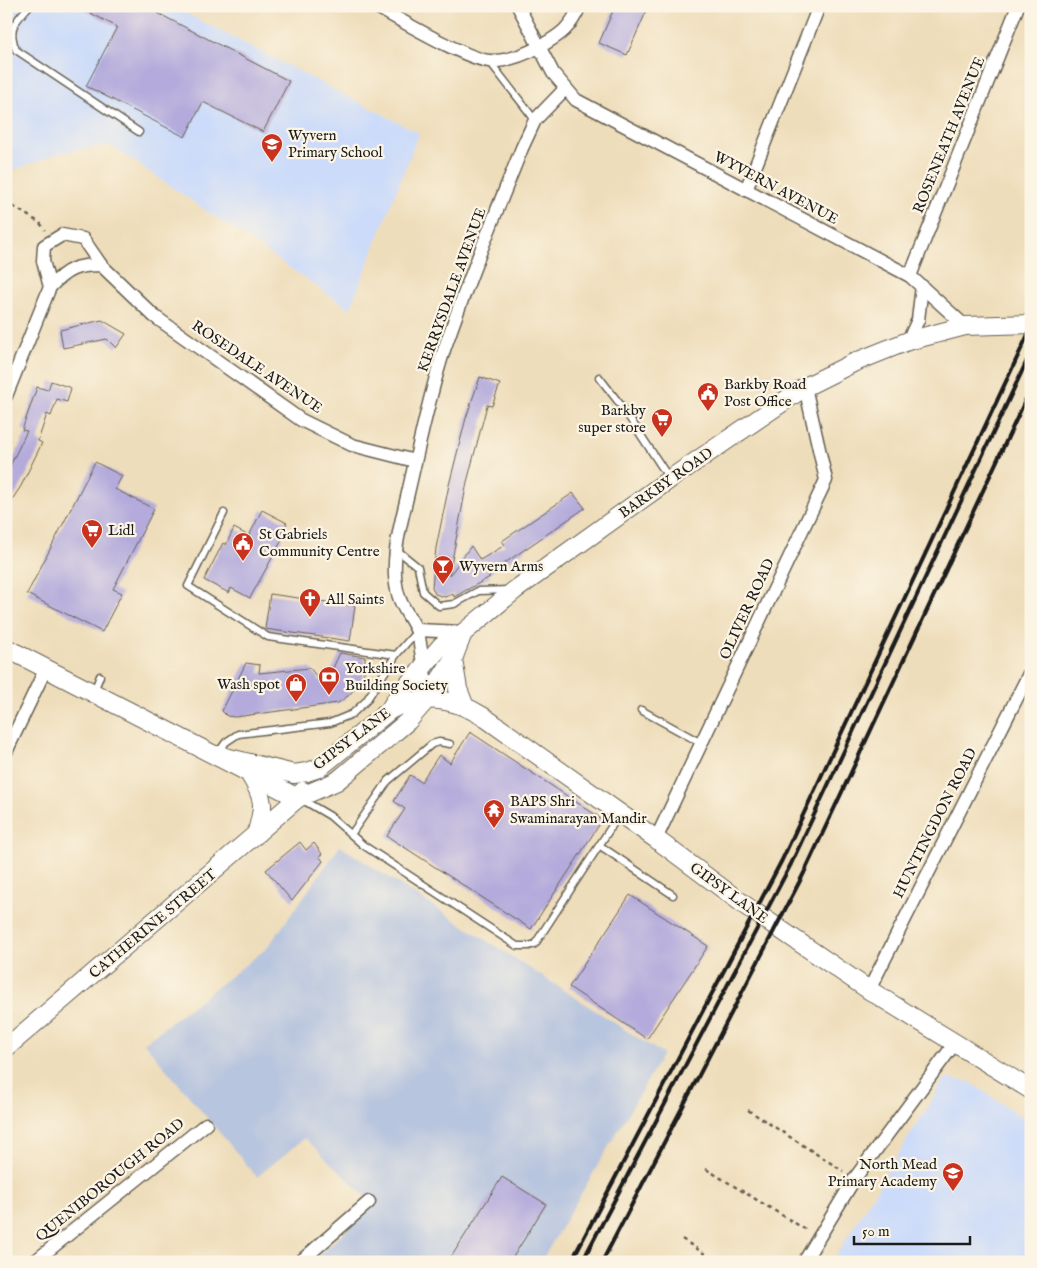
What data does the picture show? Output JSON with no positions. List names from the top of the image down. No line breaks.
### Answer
{"streets":{"street":["ROSENEATH AVENUE","WYVERN AVENUE","KERRYSDALE AVENUE","ROSEDALE AVENUE","BARKBY ROAD","OLIVER ROAD","GIPSY LANE","HUNTINGDON ROAD","CATHERINE STREET","QUENIBOROUGH ROAD"]},"crossings":[["ROSENEATH AVENUE","WYVERN AVENUE"],["WYVERN AVENUE","KERRYSDALE AVENUE"],["WYVERN AVENUE","BARKBY ROAD"],["KERRYSDALE AVENUE","ROSEDALE AVENUE"],["KERRYSDALE AVENUE","BARKBY ROAD"],["KERRYSDALE AVENUE","GIPSY LANE"],["BARKBY ROAD","OLIVER ROAD"],["BARKBY ROAD","GIPSY LANE"],["OLIVER ROAD","GIPSY LANE"],["GIPSY LANE","HUNTINGDON ROAD"],["GIPSY LANE","CATHERINE STREET"]],"places":{"school or university":["Wyvern Primary School","North Mead Primary Academy"],"public building":["Barkby Road Post Office","St Gabriels Community Centre"],"supermarket":["Barkby super store","Lidl"],"bar":["Wyvern Arms"],"church":["All Saints"],"bank":["Yorkshire Building Society"],"shop":["Wash spot"],"temple":["BAPS Shri Swaminarayan Mandir"]},"scale_bar":"50 m"}
